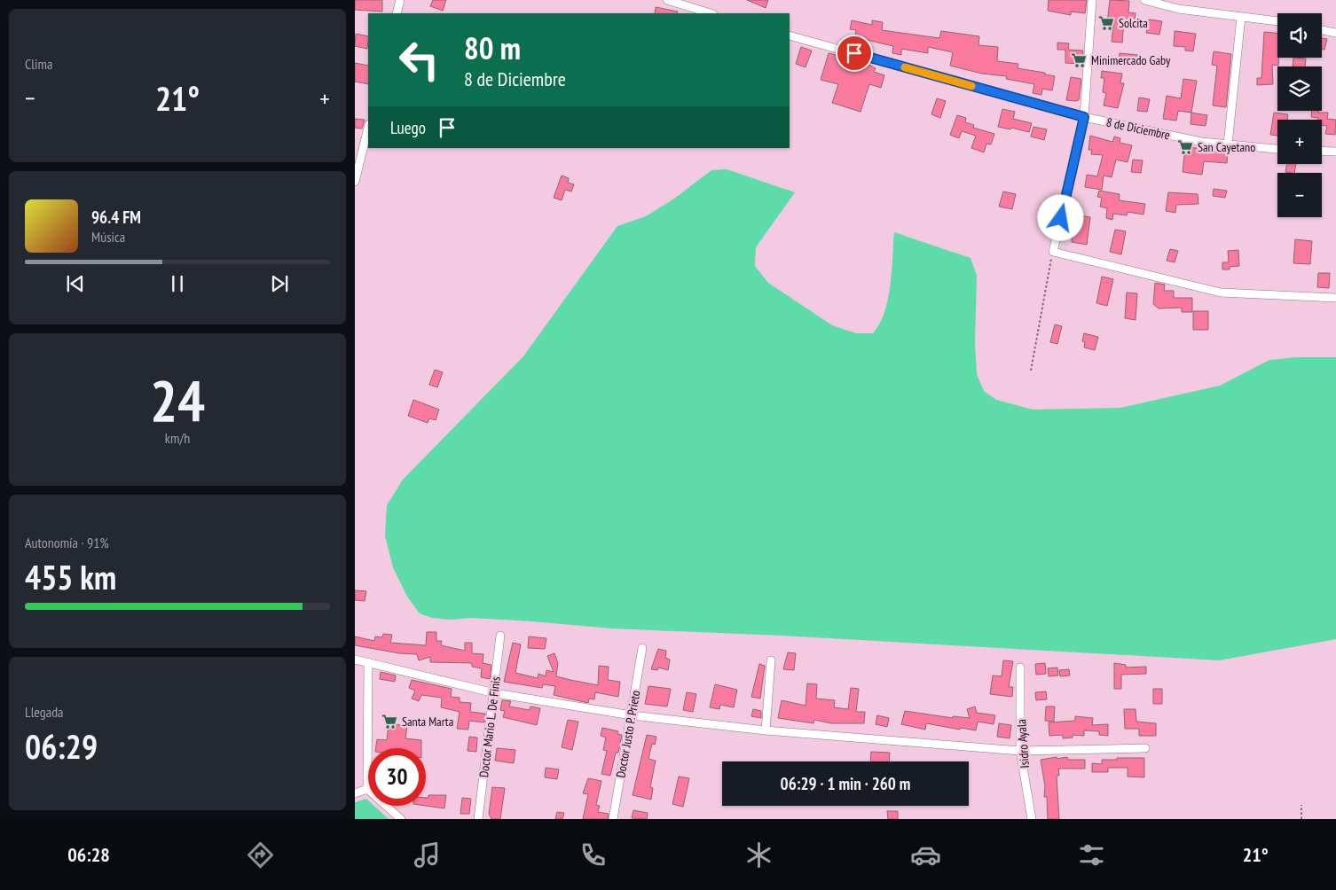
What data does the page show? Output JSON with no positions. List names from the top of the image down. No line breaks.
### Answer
{"streets":{"street":["8 de Diciembre","Doctor Mario L. De Finis","Doctor Justo P. Prieto","Isidro Ayala"]},"places":{"supermarket":["Solcita","Minimercado Gaby","San Cayetano","Santa Marta"]},"page":{"tile":["Clima",["24","km/h"],["Autonomía · 91%","455 km"],["Llegada","06:29"]],"map_buttons":["+","−"],"turn":["80 m","8 de Diciembre"],"heat":["−","21°","+"],"then":"Luego","song":["96.4 FM","Música"],"limit":"30","trip":"06:29 · 1 min · 260 m","tabs":["06:28","21°"]}}
